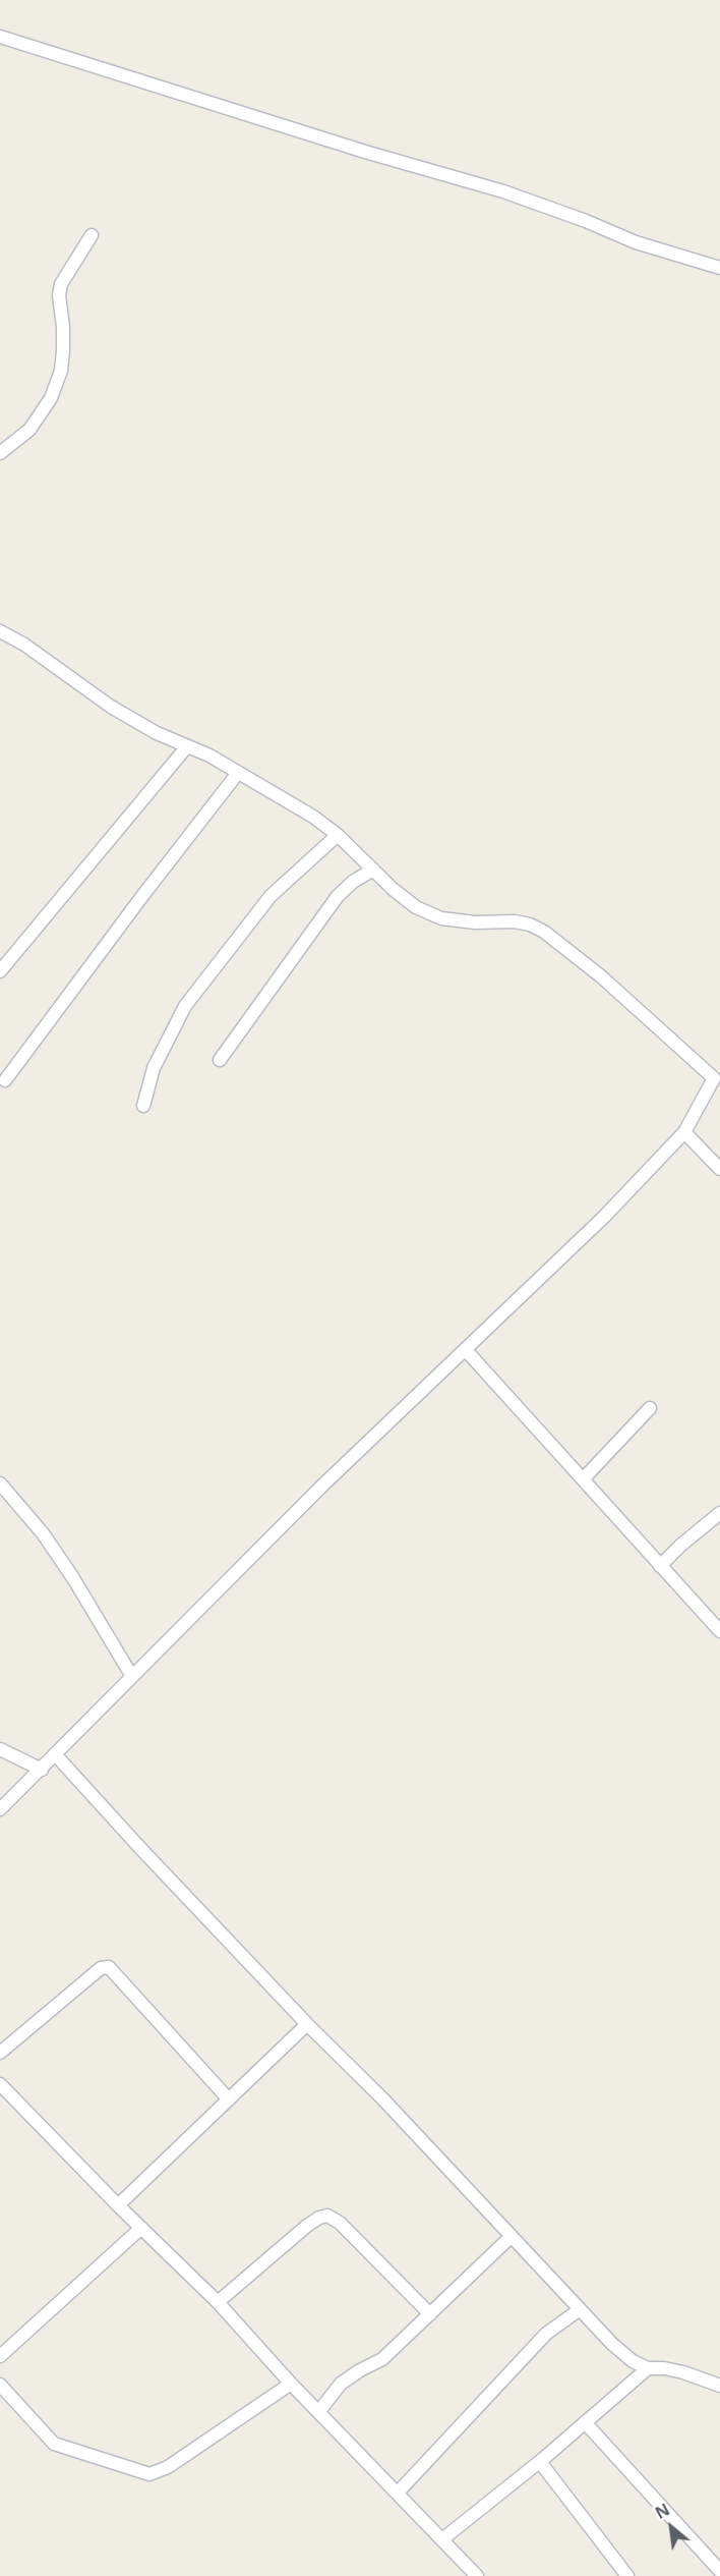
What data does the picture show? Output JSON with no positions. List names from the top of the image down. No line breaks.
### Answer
{"north":"top left"}
